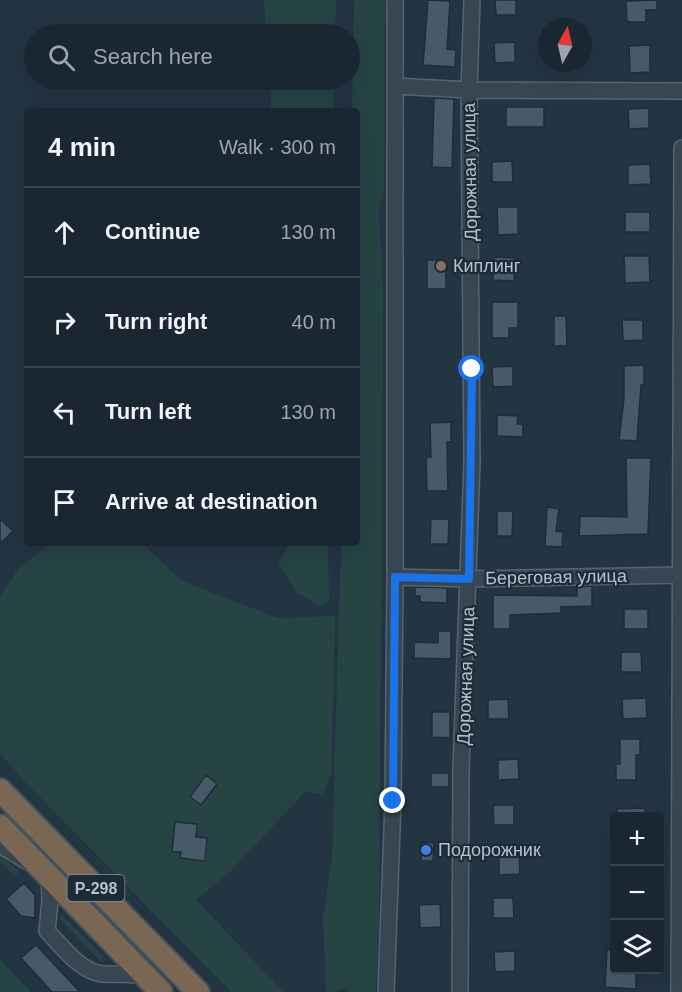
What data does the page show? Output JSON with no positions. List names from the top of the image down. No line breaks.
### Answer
{"streets":{"highway":["Р-298"],"street":["Дорожная улица","Береговая улица"]},"crossings":[["Дорожная улица","Береговая улица"]],"places":["Киплинг","Подорожник"],"north":"top","page":{"search":"Search here","heading":["4 min","Walk · 300 m"],"list":[["Continue","130 m"],["Turn right","40 m"],["Turn left","130 m"],"Arrive at destination"],"map_buttons":["+","−"]}}
